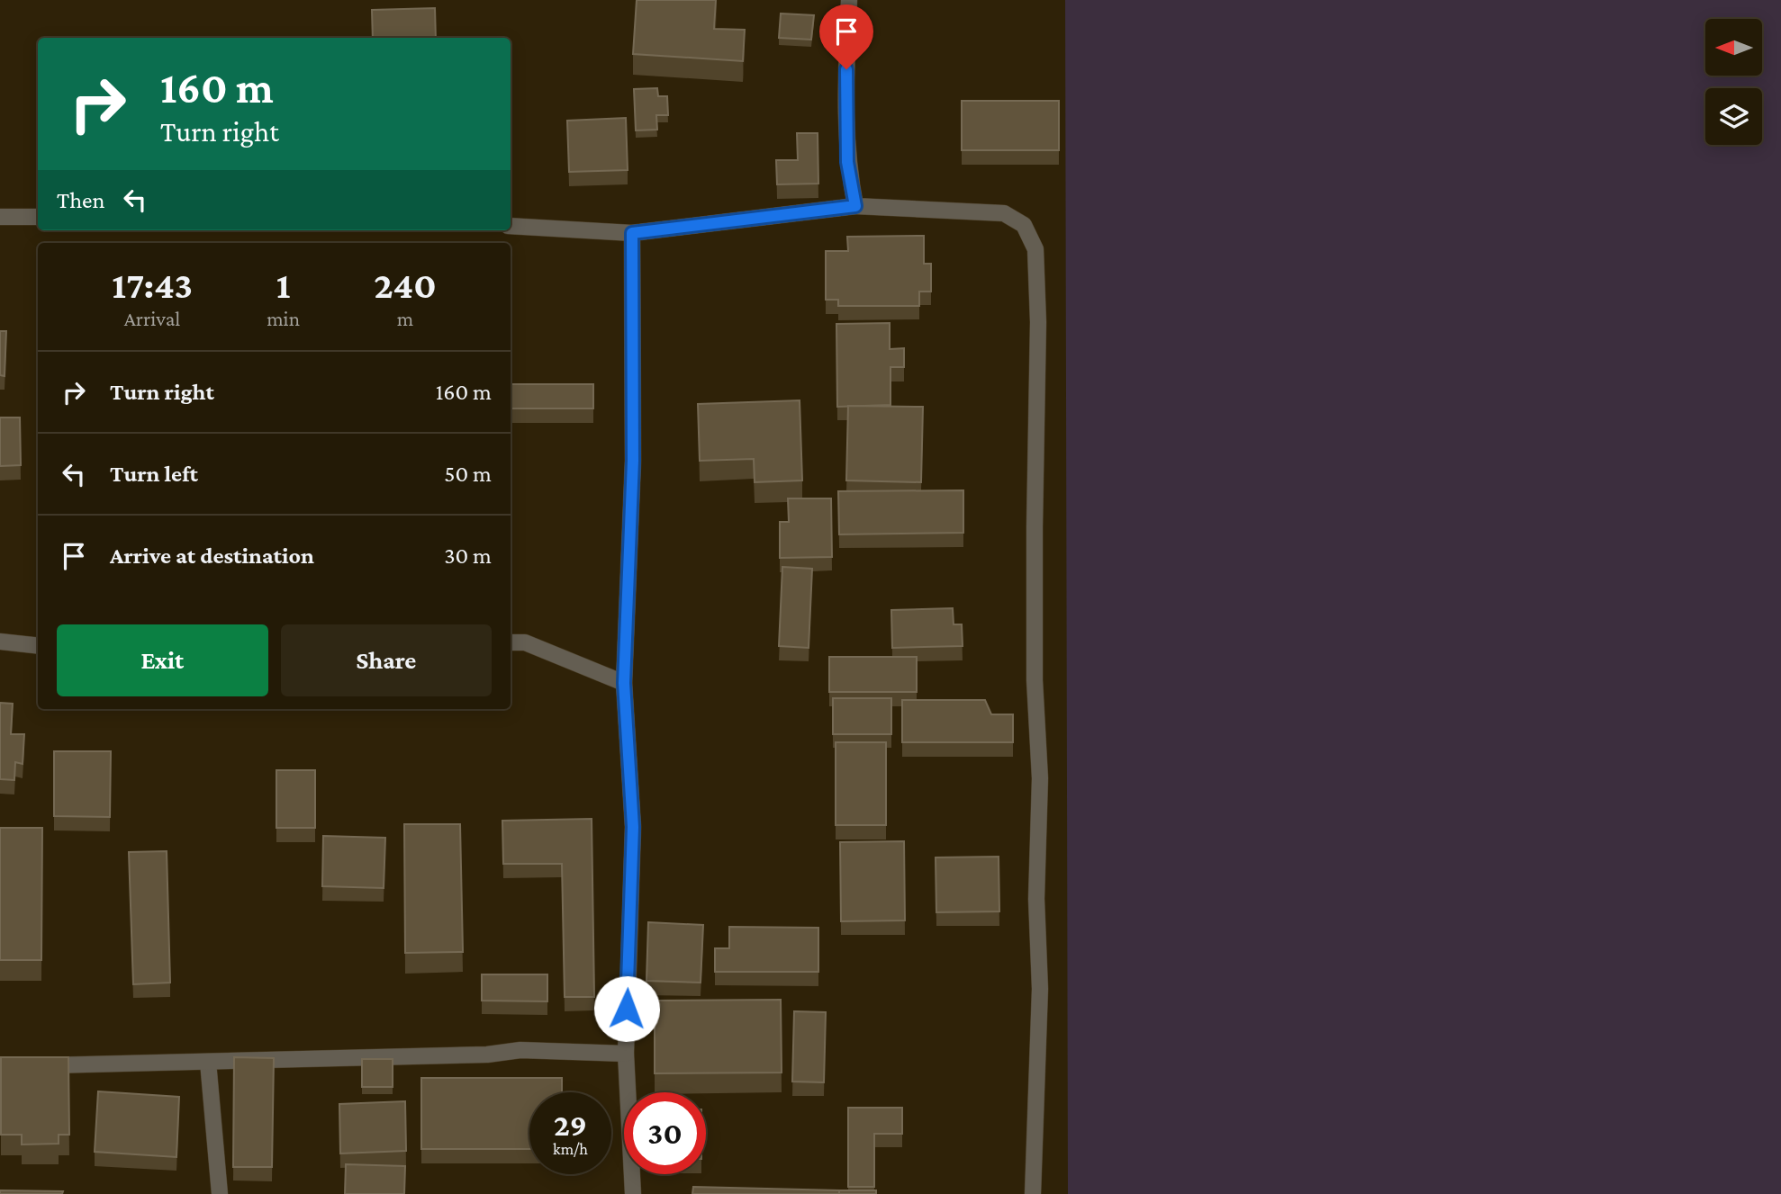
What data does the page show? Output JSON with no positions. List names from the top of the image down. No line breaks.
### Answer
{"north":"left","page":{"turn":["160 m","Turn right"],"then":"Then","eta":["17:43","Arrival","1","min","240","m"],"list":[{"name":"Turn right","value":"160 m"},{"name":"Turn left","value":"50 m"},{"name":"Arrive at destination","value":"30 m"}],"buttons":["Exit","Share"],"speed":"29 km/h","limit":"30"}}
